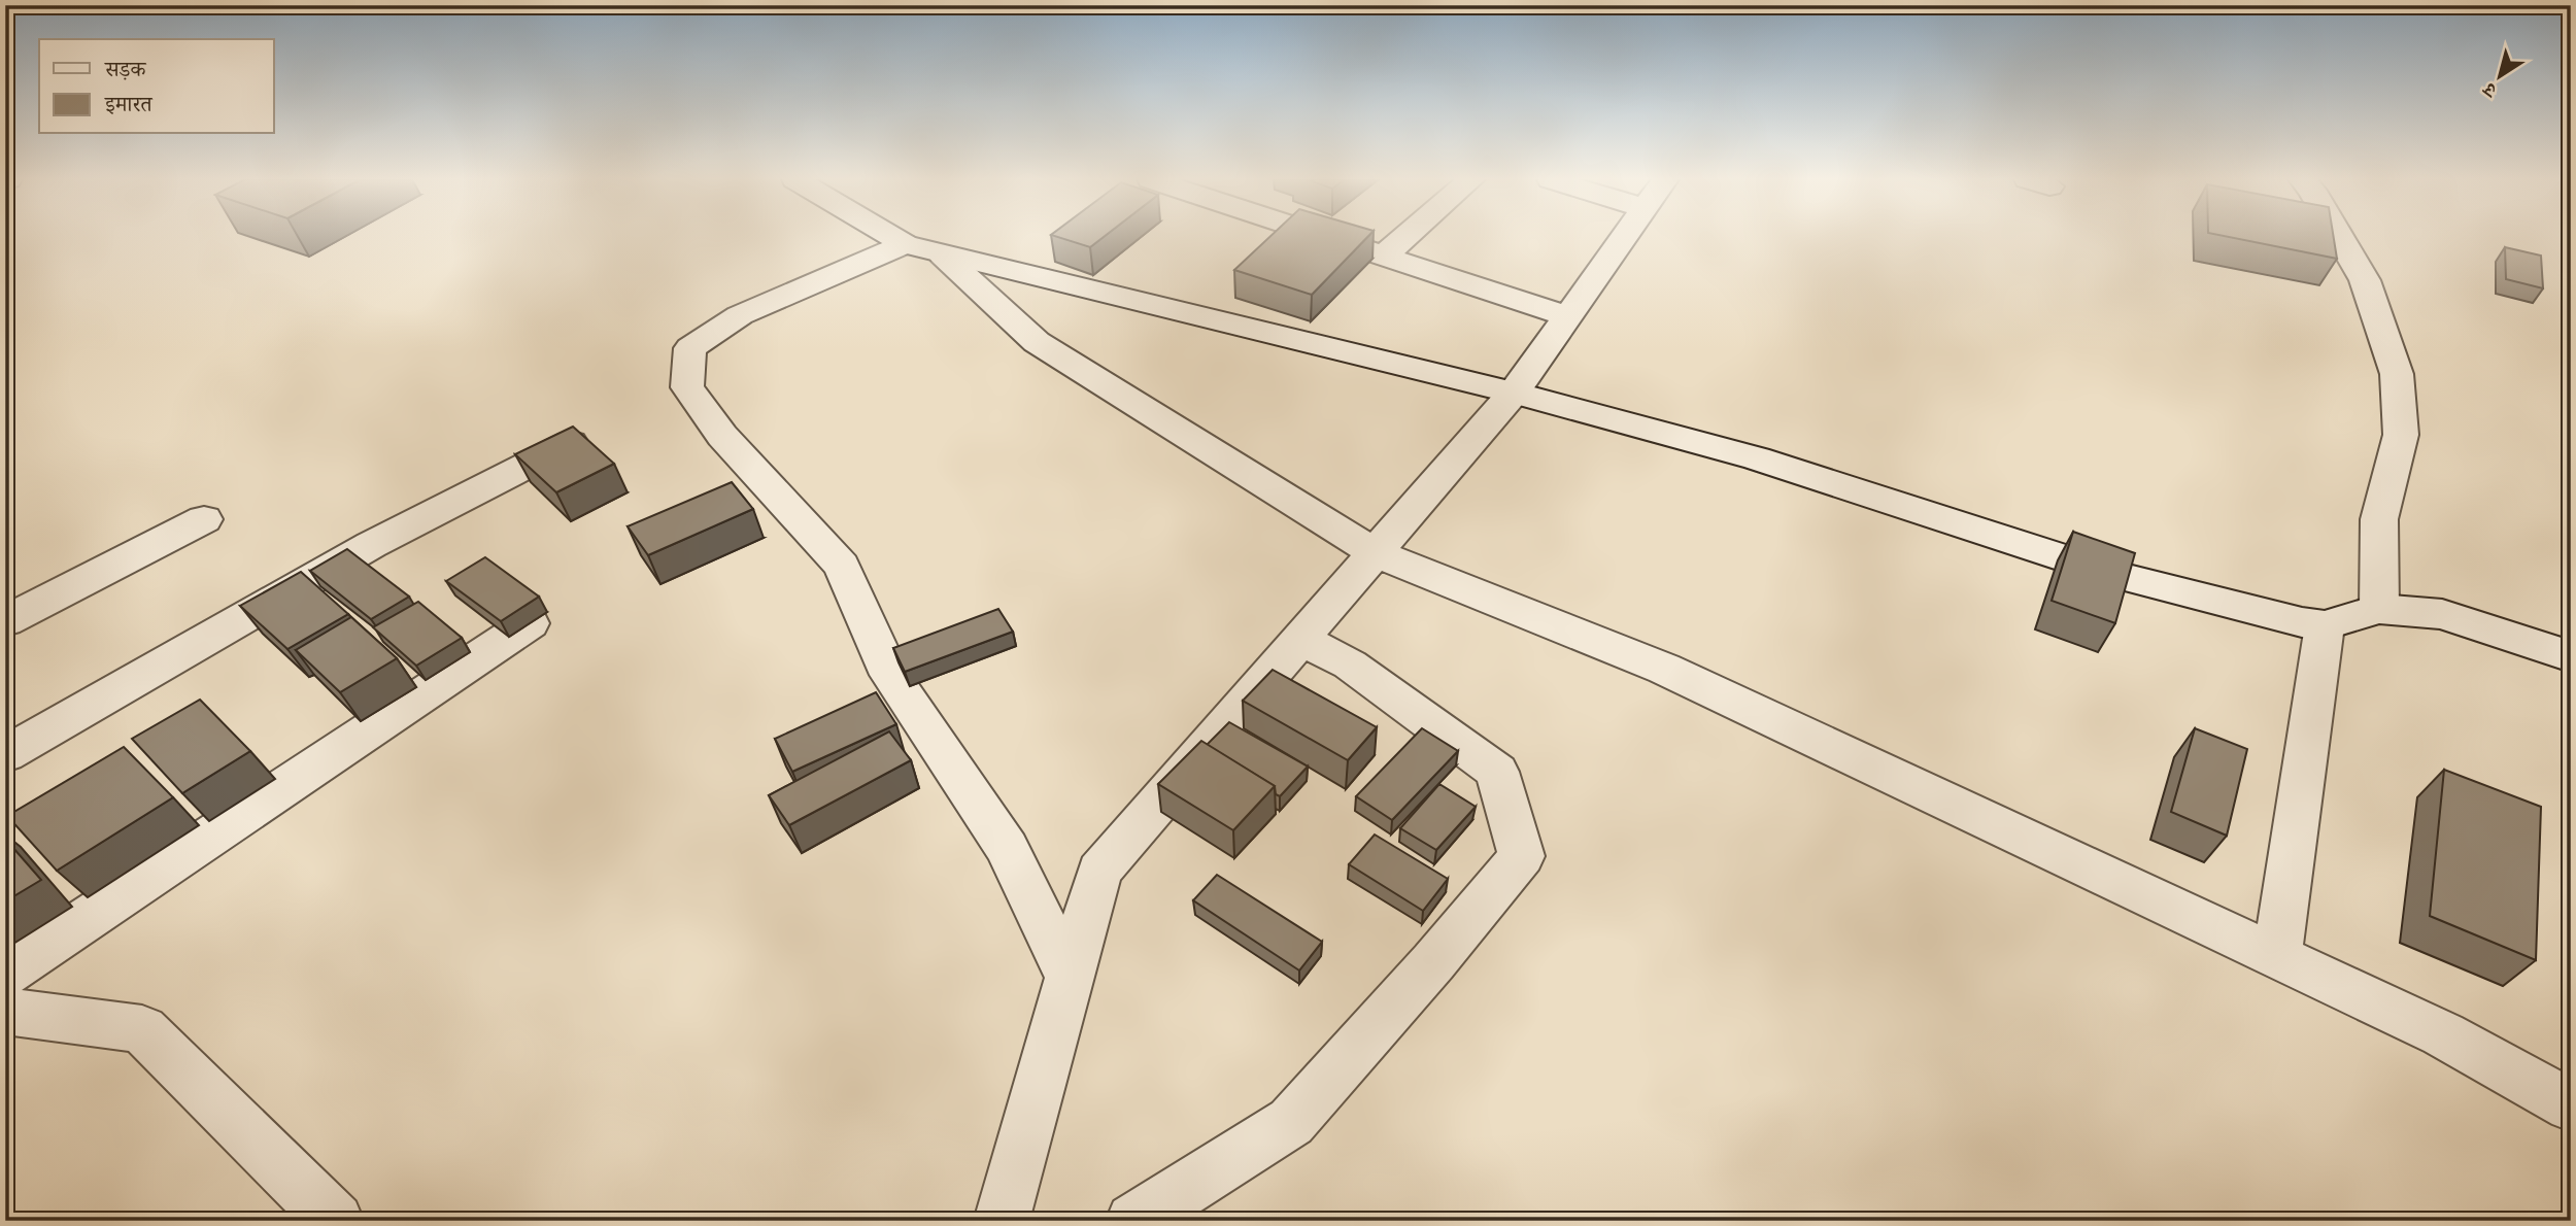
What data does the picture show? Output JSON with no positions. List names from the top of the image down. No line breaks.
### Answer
{"legend":["सड़क","इमारत"],"north":"bottom left"}
